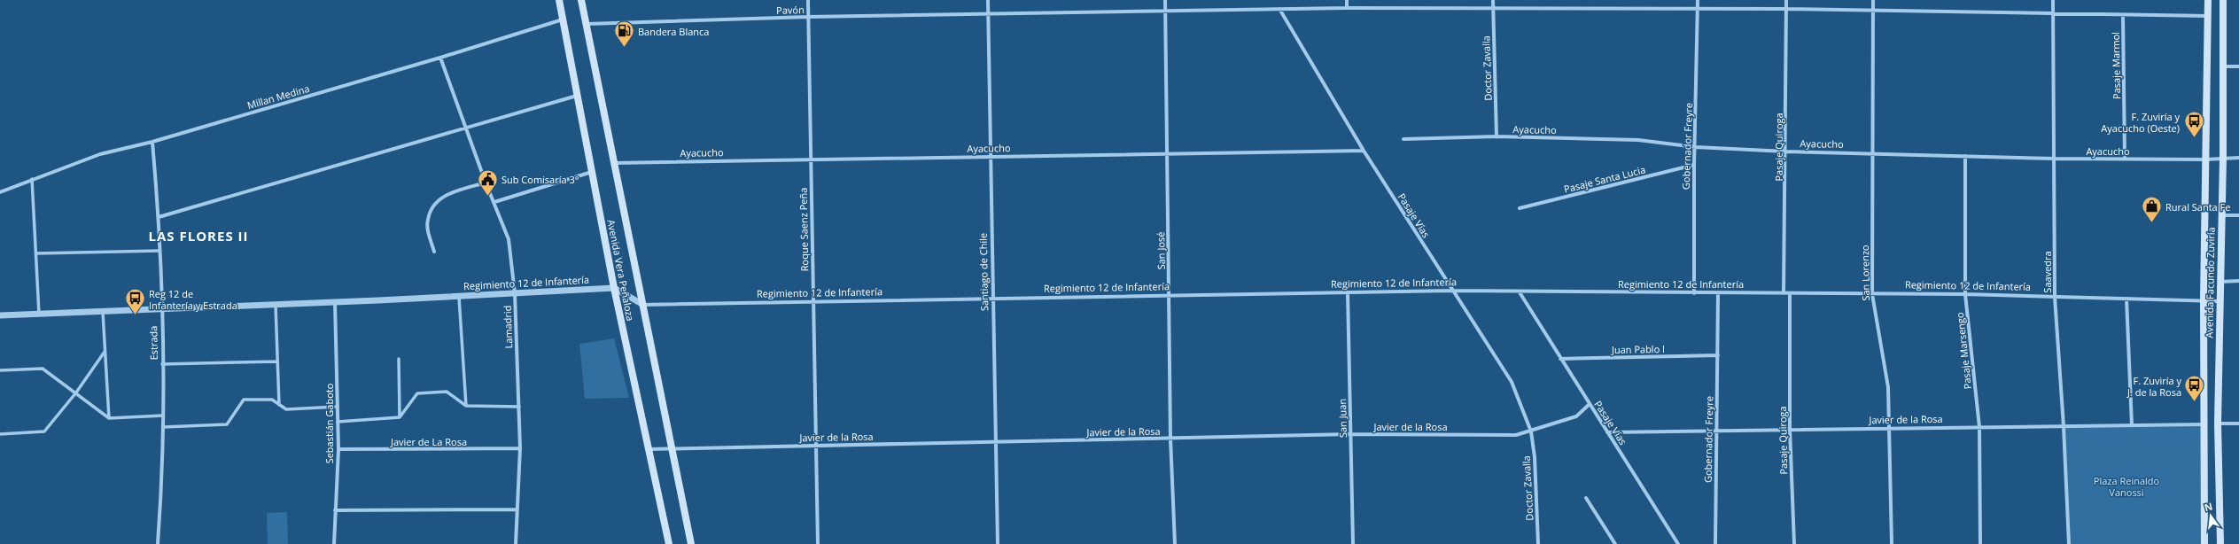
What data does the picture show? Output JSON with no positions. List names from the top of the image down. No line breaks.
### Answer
{"streets":{"main road":["Avenida Vera Peñaloza","Avenida Facundo Zuviría"],"street":["Pavón","Pasaje Marmol","Doctor Zavalla","Millan Medina","Ayacucho","Gobernador Freyre","Pasaje Quiroga","Pasaje Santa Lucia","Pasaje Vías","Roque Saenz Peña","San José","Santiago de Chile","Saavedra","San Lorenzo","Regimiento 12 de Infantería","Lamadrid","Estrada","Juan Pablo I","Pasaje Marsengo","San Juan","Javier de la Rosa","Sebastián Gaboto","Javier de La Rosa"]},"crossings":[["Pavón","Pasaje Marmol"],["Pavón","Doctor Zavalla"],["Pavón","Gobernador Freyre"],["Pavón","Pasaje Quiroga"],["Pavón","Pasaje Vías"],["Pavón","Roque Saenz Peña"],["Pavón","San José"],["Pavón","Avenida Vera Peñaloza"],["Pavón","Santiago de Chile"],["Pavón","Saavedra"],["Pavón","San Lorenzo"],["Pavón","Avenida Facundo Zuviría"],["Pasaje Marmol","Ayacucho"],["Doctor Zavalla","Ayacucho"],["Doctor Zavalla","Pasaje Vías"],["Doctor Zavalla","Javier de la Rosa"],["Millan Medina","Avenida Vera Peñaloza"],["Millan Medina","Lamadrid"],["Millan Medina","Estrada"],["Ayacucho","Gobernador Freyre"],["Ayacucho","Pasaje Quiroga"],["Ayacucho","Pasaje Vías"],["Ayacucho","Roque Saenz Peña"],["Ayacucho","San José"],["Ayacucho","Avenida Vera Peñaloza"],["Ayacucho","Santiago de Chile"],["Ayacucho","Saavedra"],["Ayacucho","San Lorenzo"],["Ayacucho","Avenida Facundo Zuviría"],["Ayacucho","Pasaje Marsengo"],["Gobernador Freyre","Pasaje Santa Lucia"],["Gobernador Freyre","Regimiento 12 de Infantería"],["Gobernador Freyre","Juan Pablo I"],["Gobernador Freyre","Javier de la Rosa"],["Pasaje Quiroga","Regimiento 12 de Infantería"],["Pasaje Quiroga","Javier de la Rosa"],["Pasaje Vías","Regimiento 12 de Infantería"],["Pasaje Vías","Juan Pablo I"],["Pasaje Vías","Javier de la Rosa"],["Roque Saenz Peña","Regimiento 12 de Infantería"],["Roque Saenz Peña","Javier de la Rosa"],["San José","Regimiento 12 de Infantería"],["San José","Javier de la Rosa"],["Avenida Vera Peñaloza","Regimiento 12 de Infantería"],["Avenida Vera Peñaloza","Javier de la Rosa"],["Santiago de Chile","Regimiento 12 de Infantería"],["Santiago de Chile","Javier de la Rosa"],["Saavedra","Regimiento 12 de Infantería"],["Saavedra","Javier de la Rosa"],["San Lorenzo","Regimiento 12 de Infantería"],["San Lorenzo","Javier de la Rosa"],["Regimiento 12 de Infantería","Avenida Facundo Zuviría"],["Regimiento 12 de Infantería","Lamadrid"],["Regimiento 12 de Infantería","Estrada"],["Regimiento 12 de Infantería","Pasaje Marsengo"],["Regimiento 12 de Infantería","San Juan"],["Regimiento 12 de Infantería","Sebastián Gaboto"],["Avenida Facundo Zuviría","Javier de la Rosa"],["Lamadrid","Javier de La Rosa"],["Pasaje Marsengo","Javier de la Rosa"],["San Juan","Javier de la Rosa"],["Sebastián Gaboto","Javier de La Rosa"]],"districts":["LAS FLORES II"],"parks":["Plaza Reinaldo Vanossi"],"places":{"fuel station":["Bandera Blanca"],"bus stop":["F. Zuviría y Ayacucho (Oeste)","Reg 12 de Infantería y Estrada","F. Zuviría y J. de la Rosa"],"public building":["Sub Comisaría 3°"],"shop":["Rural Santa Fe"]},"north":"top"}
